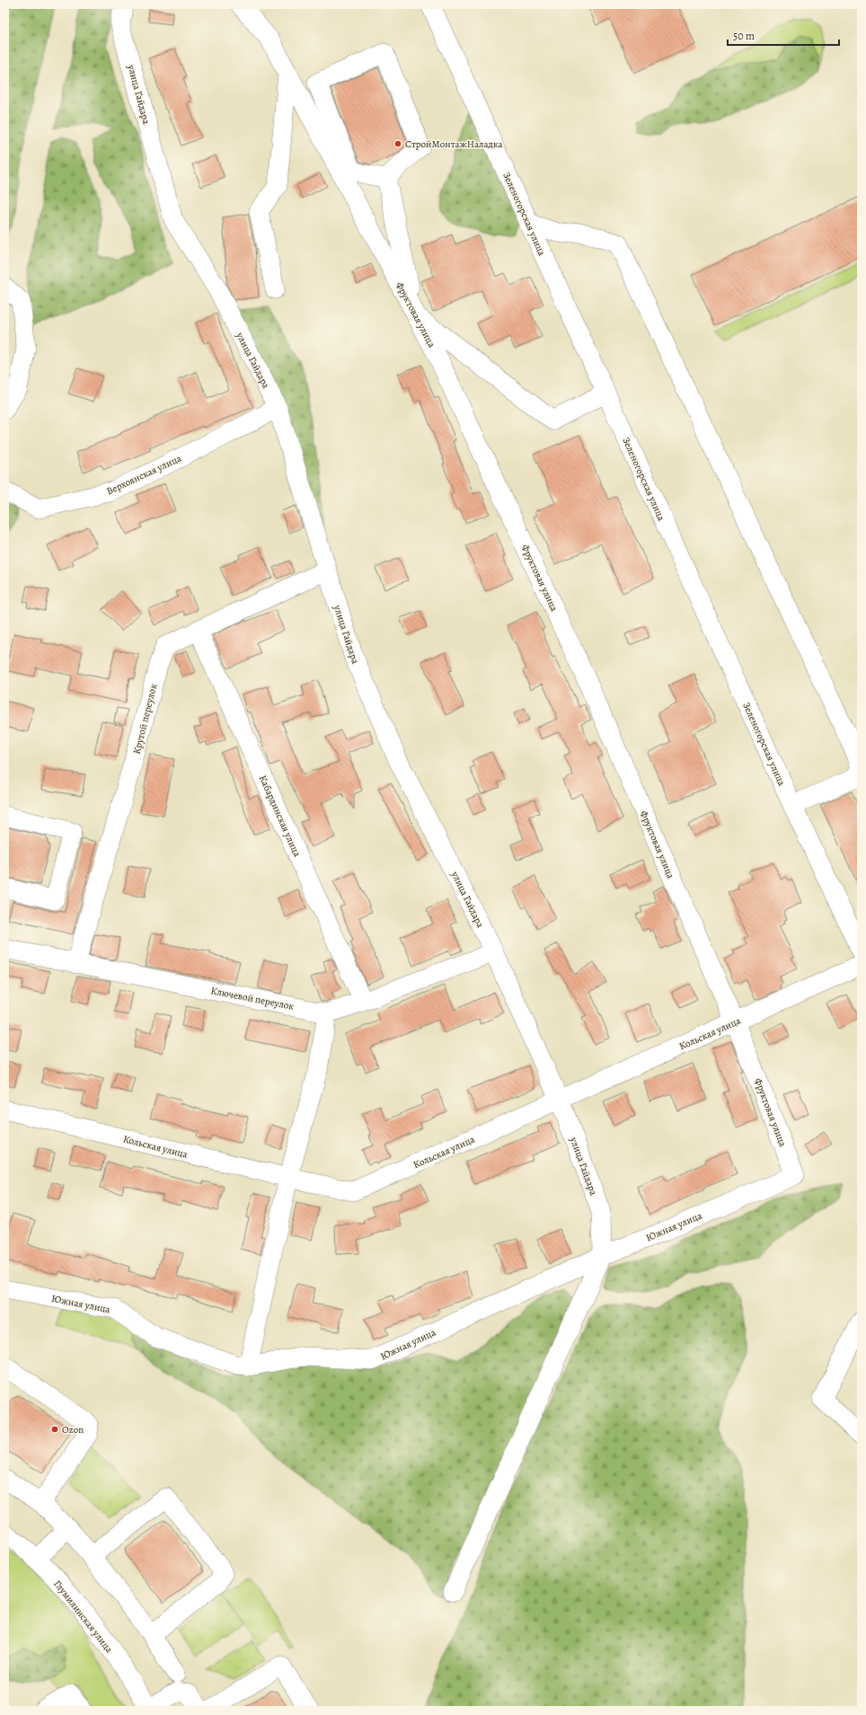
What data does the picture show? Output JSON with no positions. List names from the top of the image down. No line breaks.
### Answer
{"streets":{"street":["улица Гайдара","Зеленогорская улица","Фруктовая улица","Верхоянская улица","Крутой переулок","Кабардинская улица","Ключевой переулок","Кольская улица","Южная улица","Глумилинская улица"]},"crossings":[["улица Гайдара","Верхоянская улица"],["улица Гайдара","Крутой переулок"],["улица Гайдара","Ключевой переулок"],["улица Гайдара","Кольская улица"],["улица Гайдара","Южная улица"],["Фруктовая улица","Кольская улица"],["Фруктовая улица","Южная улица"],["Крутой переулок","Кабардинская улица"],["Крутой переулок","Ключевой переулок"],["Кабардинская улица","Ключевой переулок"]],"places":["СтройМонтажНаладка","Ozon"],"scale_bar":"50 m"}
